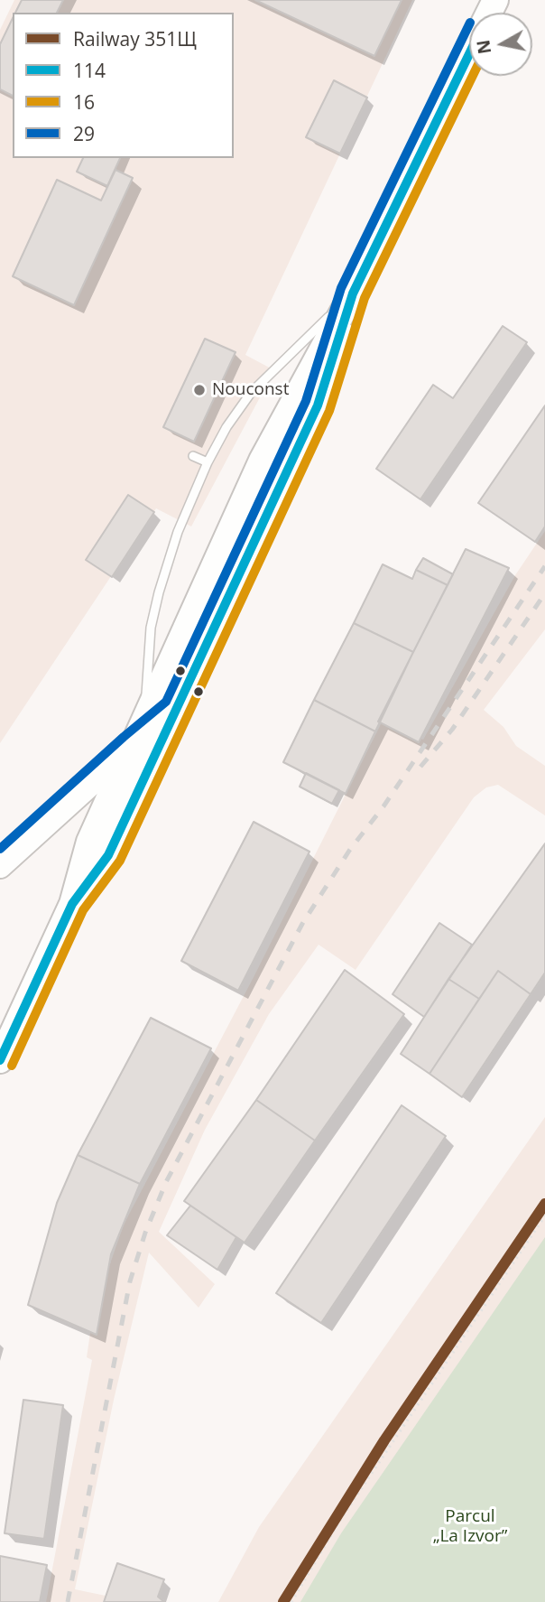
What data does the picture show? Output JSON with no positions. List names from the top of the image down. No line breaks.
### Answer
{"parks":["Parcul „La Izvor”"],"places":["Nouconst"],"lines":["transit line 29","transit line 114","transit line 16","rail line 351Щ"],"legend":["Railway 351Щ","114","16","29"],"north":"left"}
